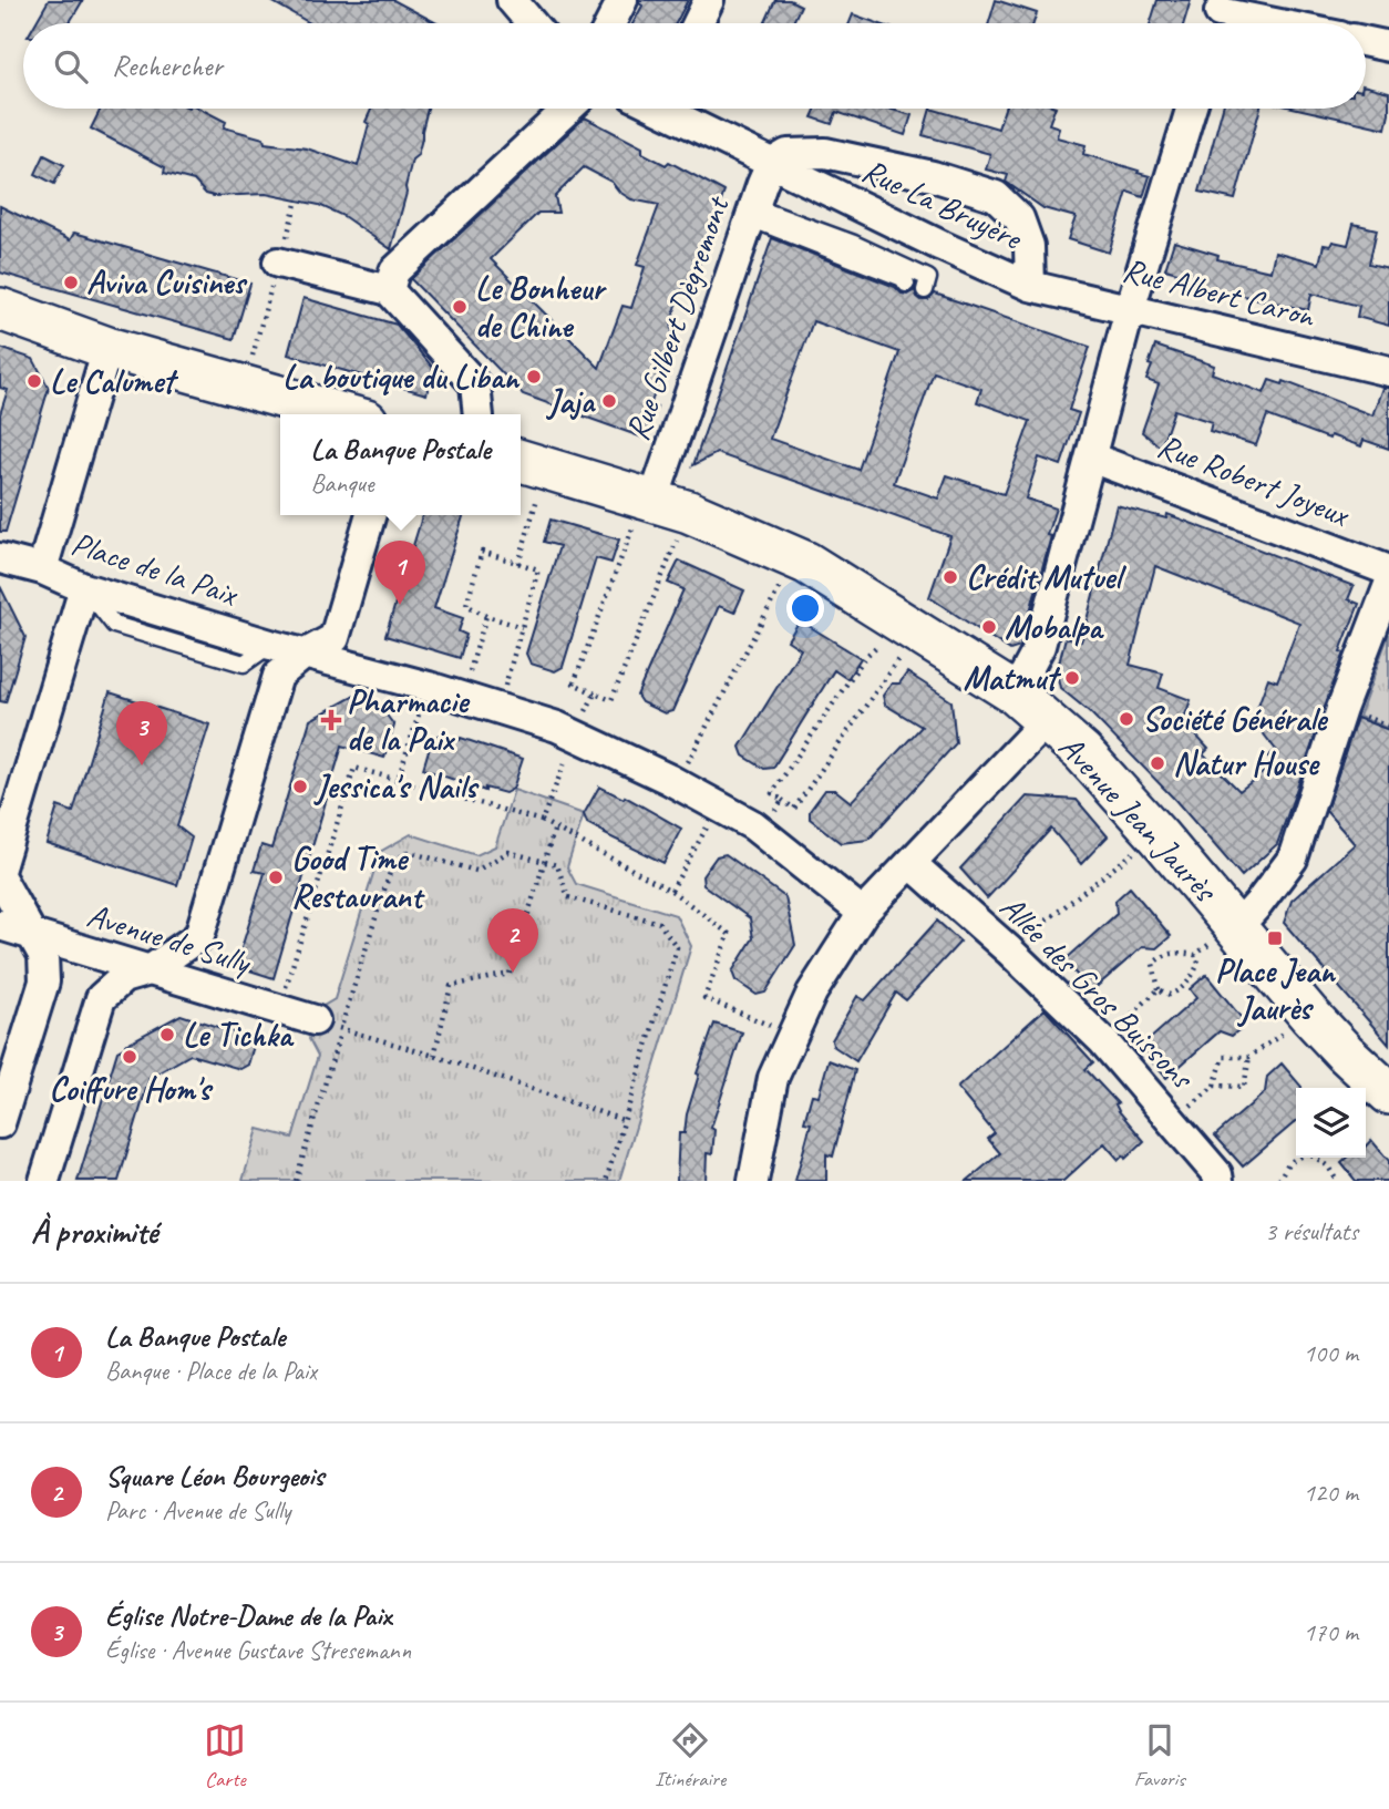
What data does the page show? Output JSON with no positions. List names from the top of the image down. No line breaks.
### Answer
{"streets":{"main road":["Avenue Jean Jaurès"],"street":["Rue La Bruyère","Rue Albert Caron","Rue Gilbert Dègremont","Rue Robert Joyeux","Place de la Paix","Avenue de Sully","Allée des Gros Buissons"]},"crossings":[["Rue La Bruyère","Rue Albert Caron"],["Rue La Bruyère","Rue Gilbert Dègremont"],["Rue Gilbert Dègremont","Avenue Jean Jaurès"]],"places":{"other":["Aviva Cuisines","Le Bonheur de Chine","La boutique du Liban","Le Calumet","Jaja","Crédit Mutuel","Mobalpa","Matmut","Société Générale","Natur House","Jessica's Nails","Good Time Restaurant","Le Tichka","Coiffure Hom's"],"health":["Pharmacie de la Paix"],"transit":["Place Jean Jaurès"]},"page":{"search":"Rechercher","popup":["La Banque Postale","Banque"],"pins":["1","3","2"],"heading":["À proximité","3 résultats"],"list":[{"mark":"1","name":"La Banque Postale","note":"Banque · Place de la Paix","value":"100 m"},{"mark":"2","name":"Square Léon Bourgeois","note":"Parc · Avenue de Sully","value":"120 m"},{"mark":"3","name":"Église Notre-Dame de la Paix","note":"Église · Avenue Gustave Stresemann","value":"170 m"}],"nav":["Carte","Itinéraire","Favoris"]}}
